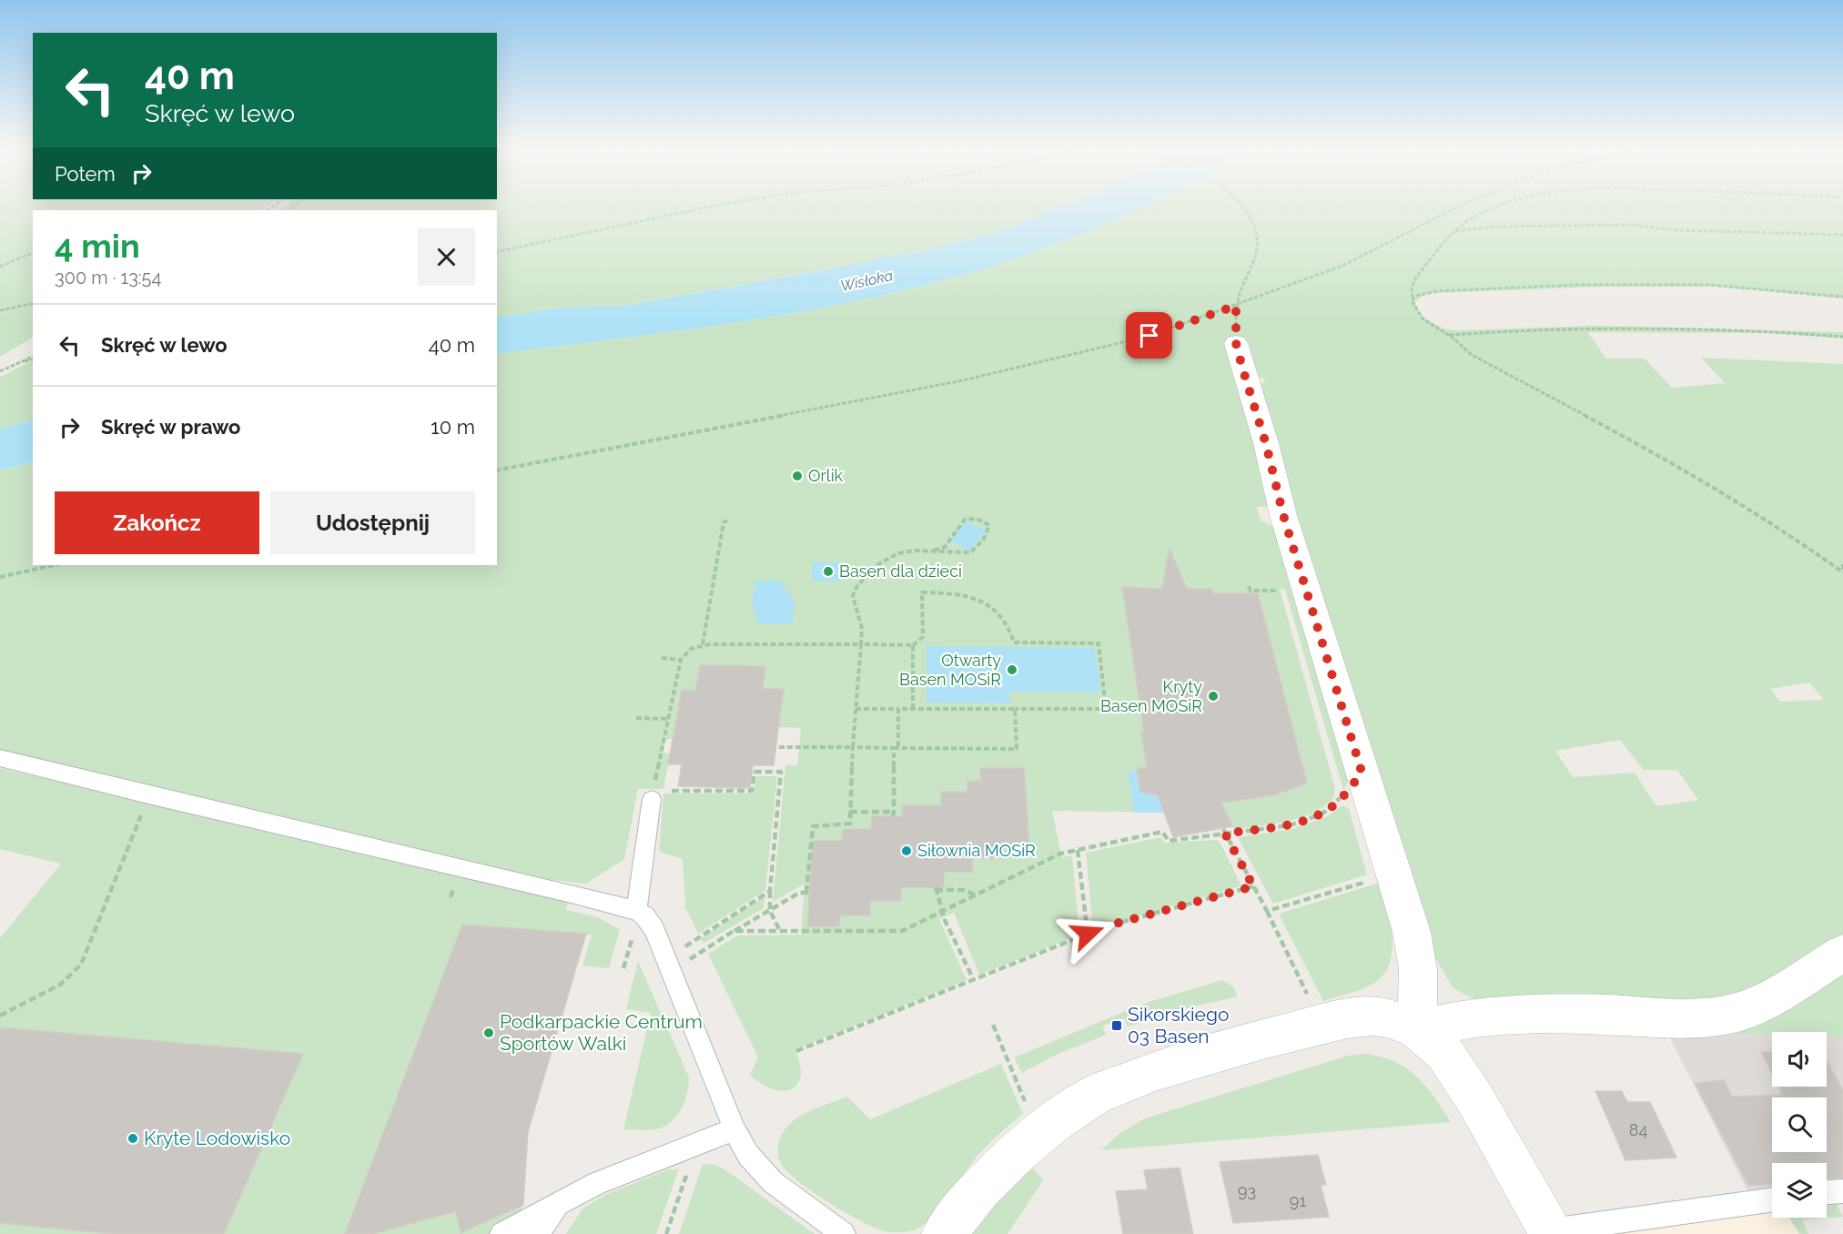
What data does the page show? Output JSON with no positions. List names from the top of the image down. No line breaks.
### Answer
{"water":["Wisłoka"],"places":{"other":["Orlik","Basen dla dzieci","Otwarty Basen MOSiR","Kryty Basen MOSiR","Siłownia MOSiR","Podkarpackie Centrum Sportów Walki","Kryte Lodowisko"],"transit":["Sikorskiego 03 Basen"]},"house_numbers":["84","93","91"],"page":{"turn":["40 m","Skręć w lewo"],"then":"Potem","heading":["4 min","300 m · 13:54"],"list":[{"name":"Skręć w lewo","value":"40 m"},{"name":"Skręć w prawo","value":"10 m"}],"buttons":["Zakończ","Udostępnij"]}}
